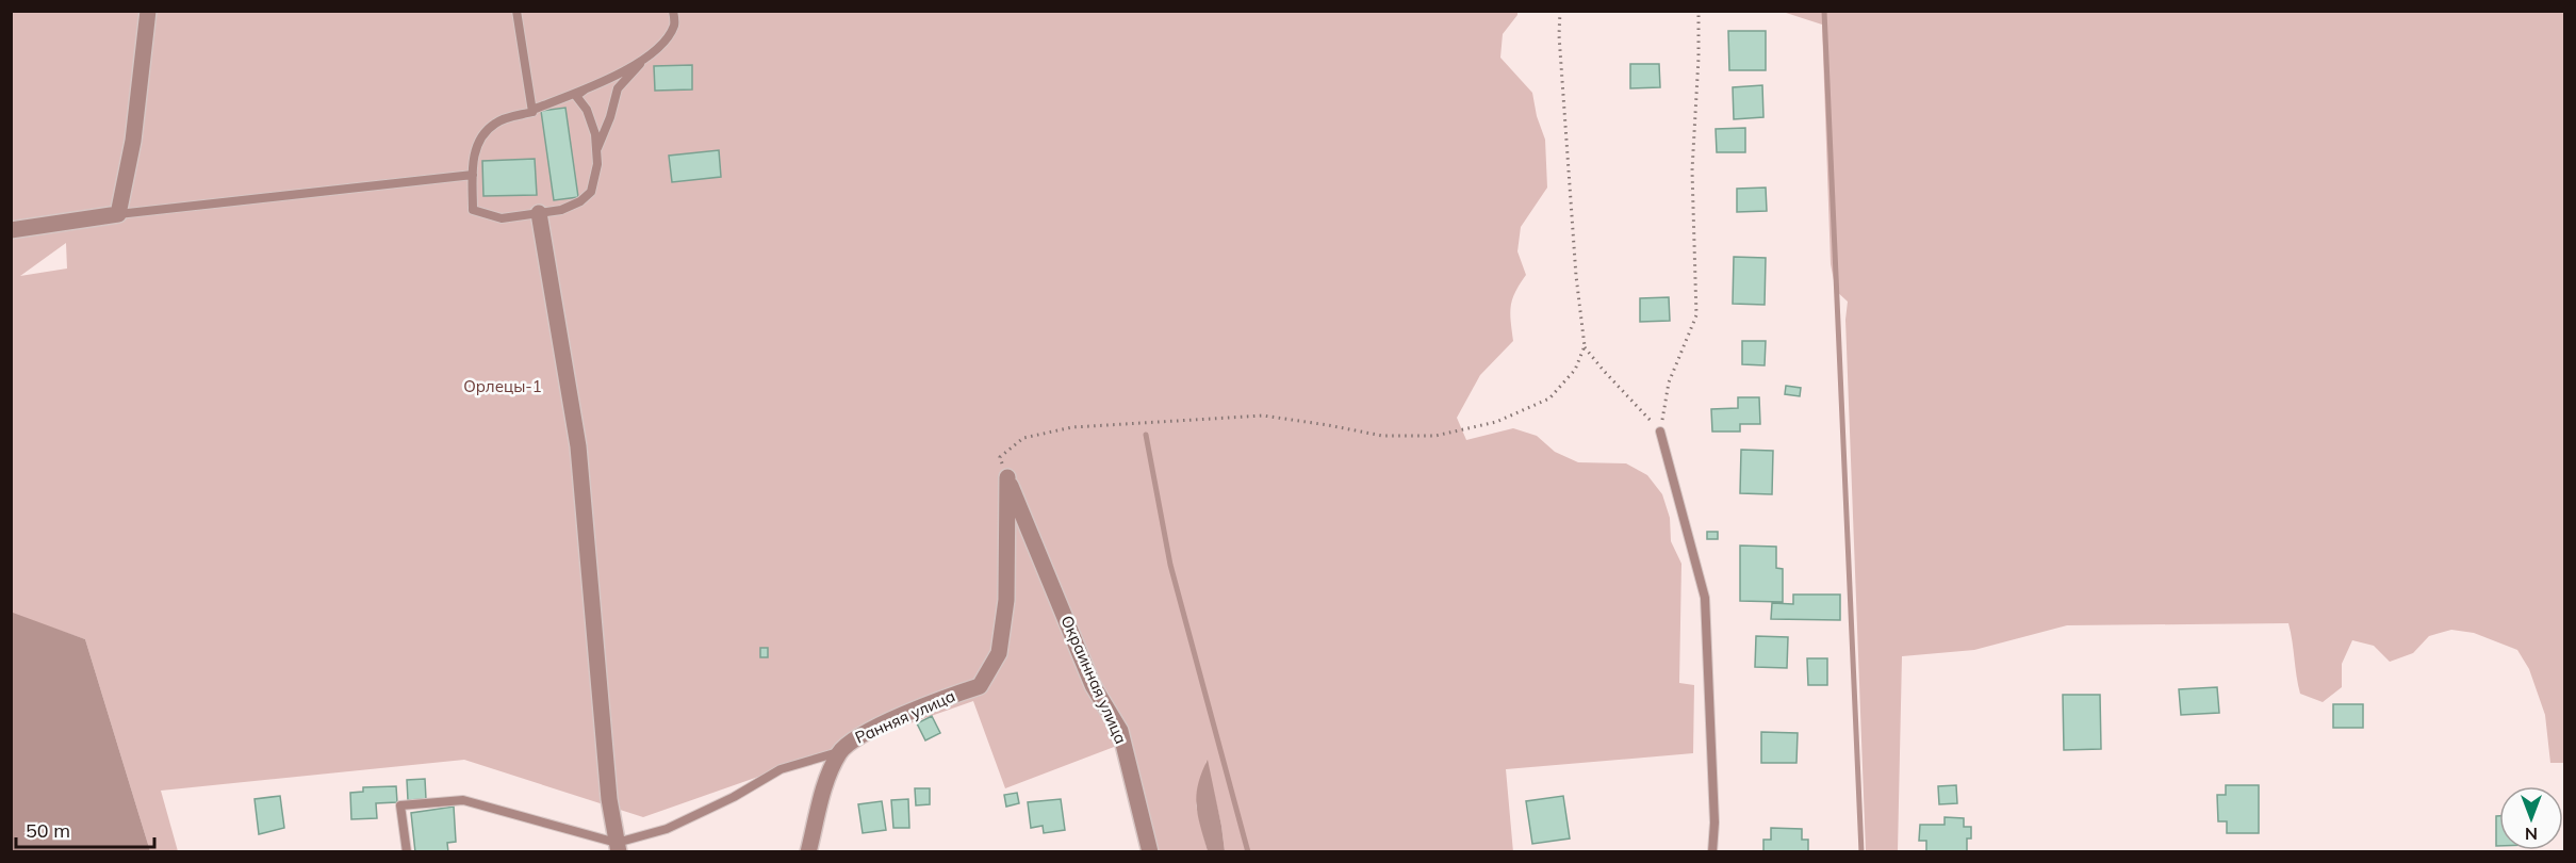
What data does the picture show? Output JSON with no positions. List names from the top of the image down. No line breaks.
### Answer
{"streets":{"street":["Окраинная улица","Ранняя улица"]},"crossings":[["Окраинная улица","Ранняя улица"]],"parks":["Орлецы-1"],"scale_bar":"50 m","north":"bottom"}
